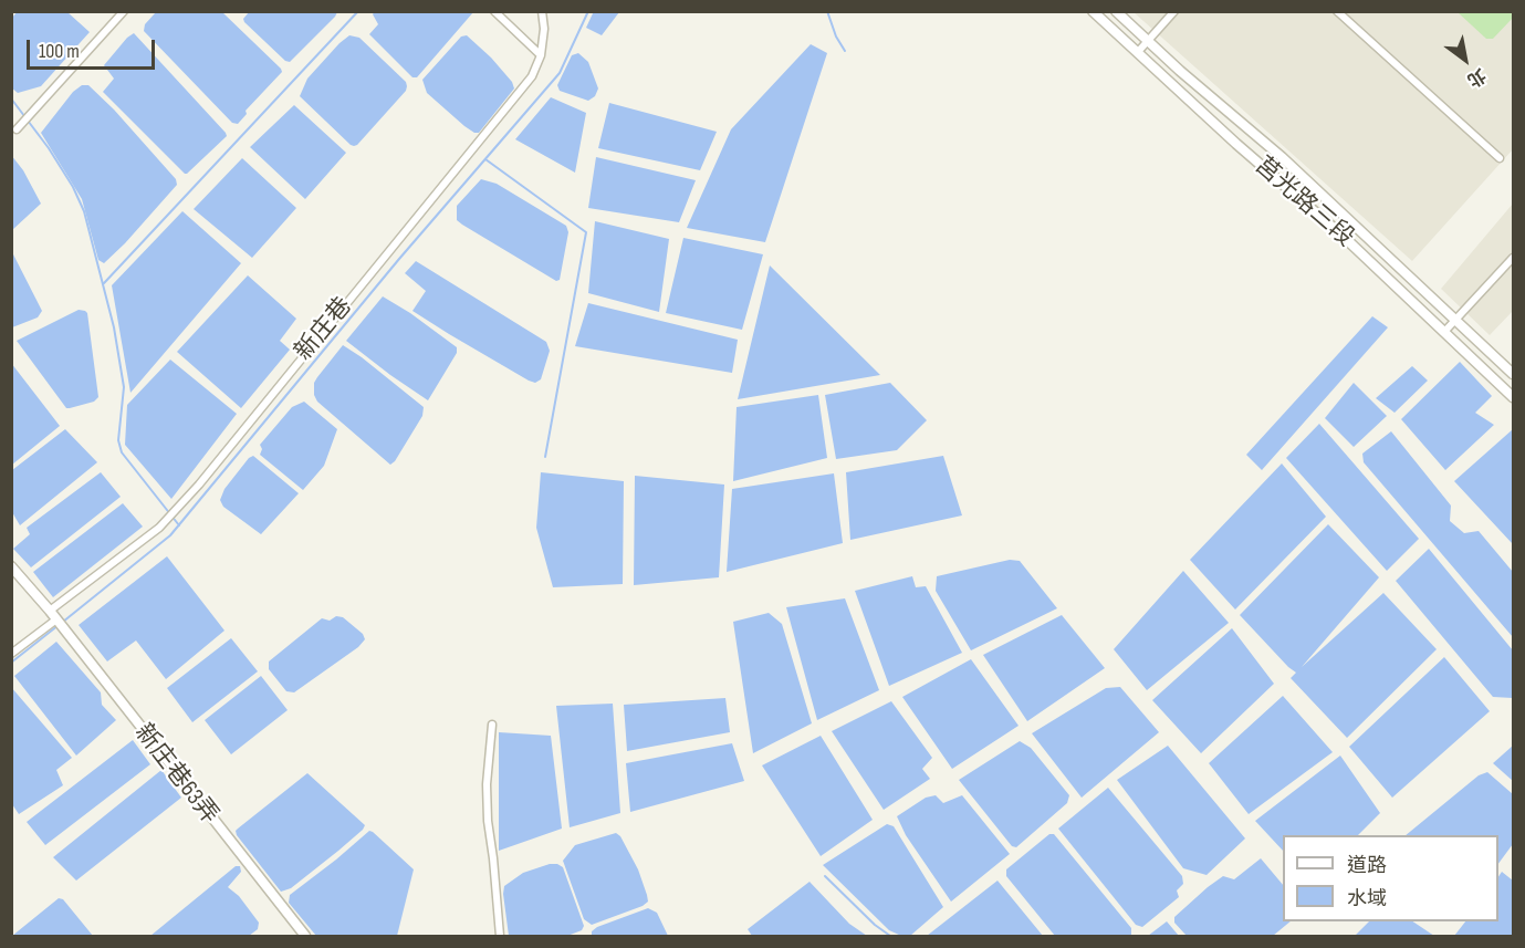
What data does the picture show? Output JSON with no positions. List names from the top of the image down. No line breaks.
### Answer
{"streets":{"street":["莒光路三段","新庄巷","新庄巷63弄"]},"crossings":[["新庄巷","新庄巷63弄"]],"legend":["道路","水域"],"scale_bar":"100 m","north":"bottom right"}
